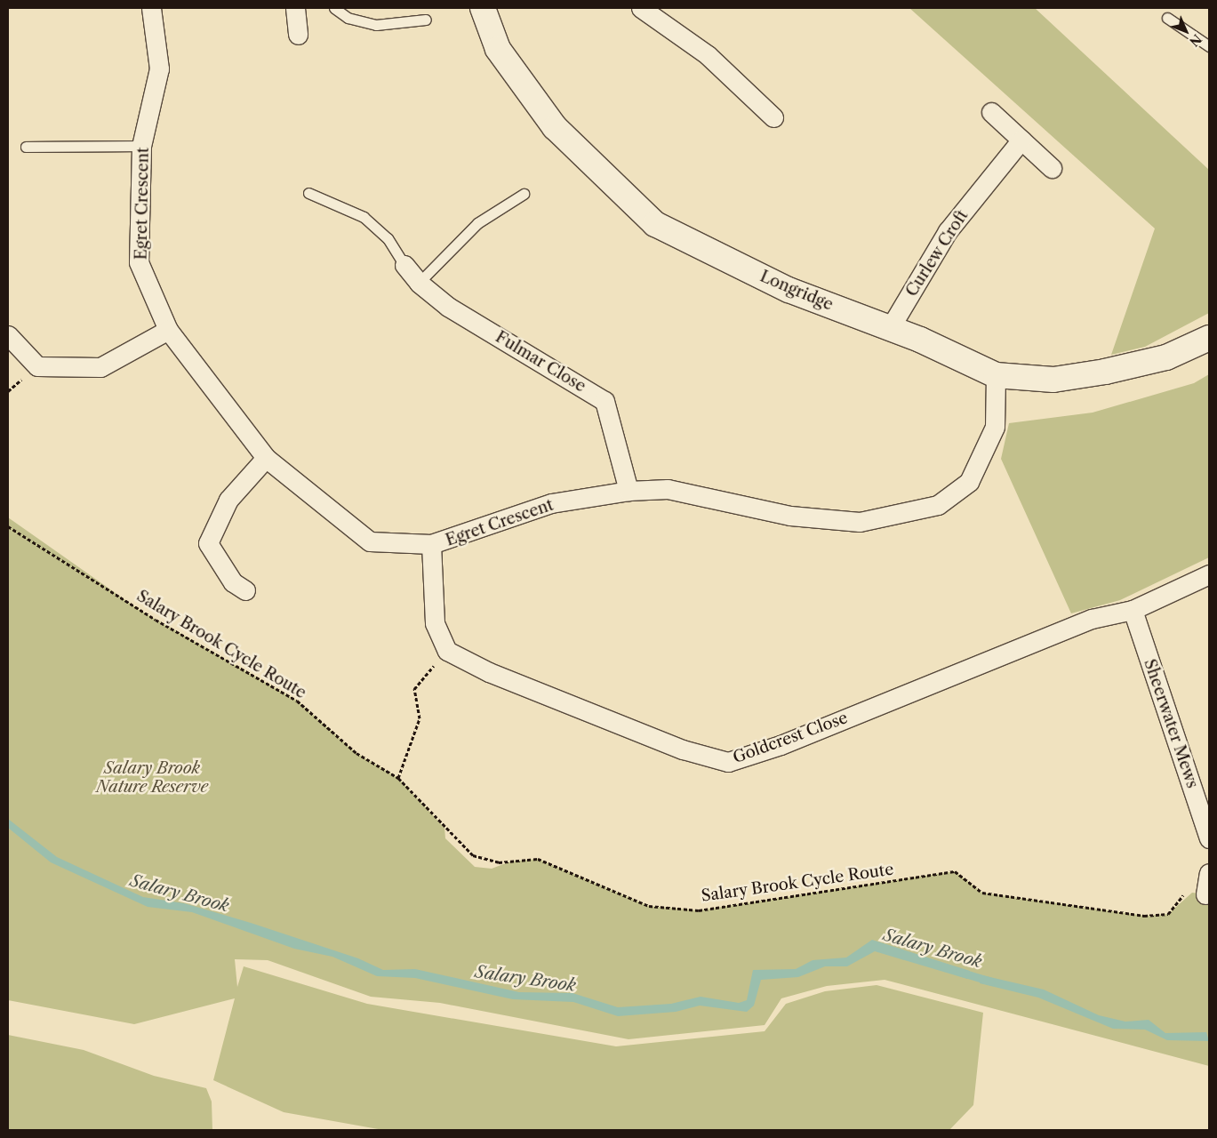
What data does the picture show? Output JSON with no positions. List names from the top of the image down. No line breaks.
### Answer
{"streets":{"street":["Egret Crescent","Curlew Croft","Longridge","Fulmar Close","Sheerwater Mews","Goldcrest Close"],"path":["Salary Brook Cycle Route"]},"crossings":[["Egret Crescent","Longridge"],["Egret Crescent","Fulmar Close"],["Curlew Croft","Longridge"],["Sheerwater Mews","Goldcrest Close"]],"water":["Salary Brook"],"parks":["Salary Brook Nature Reserve"],"north":"bottom right"}
